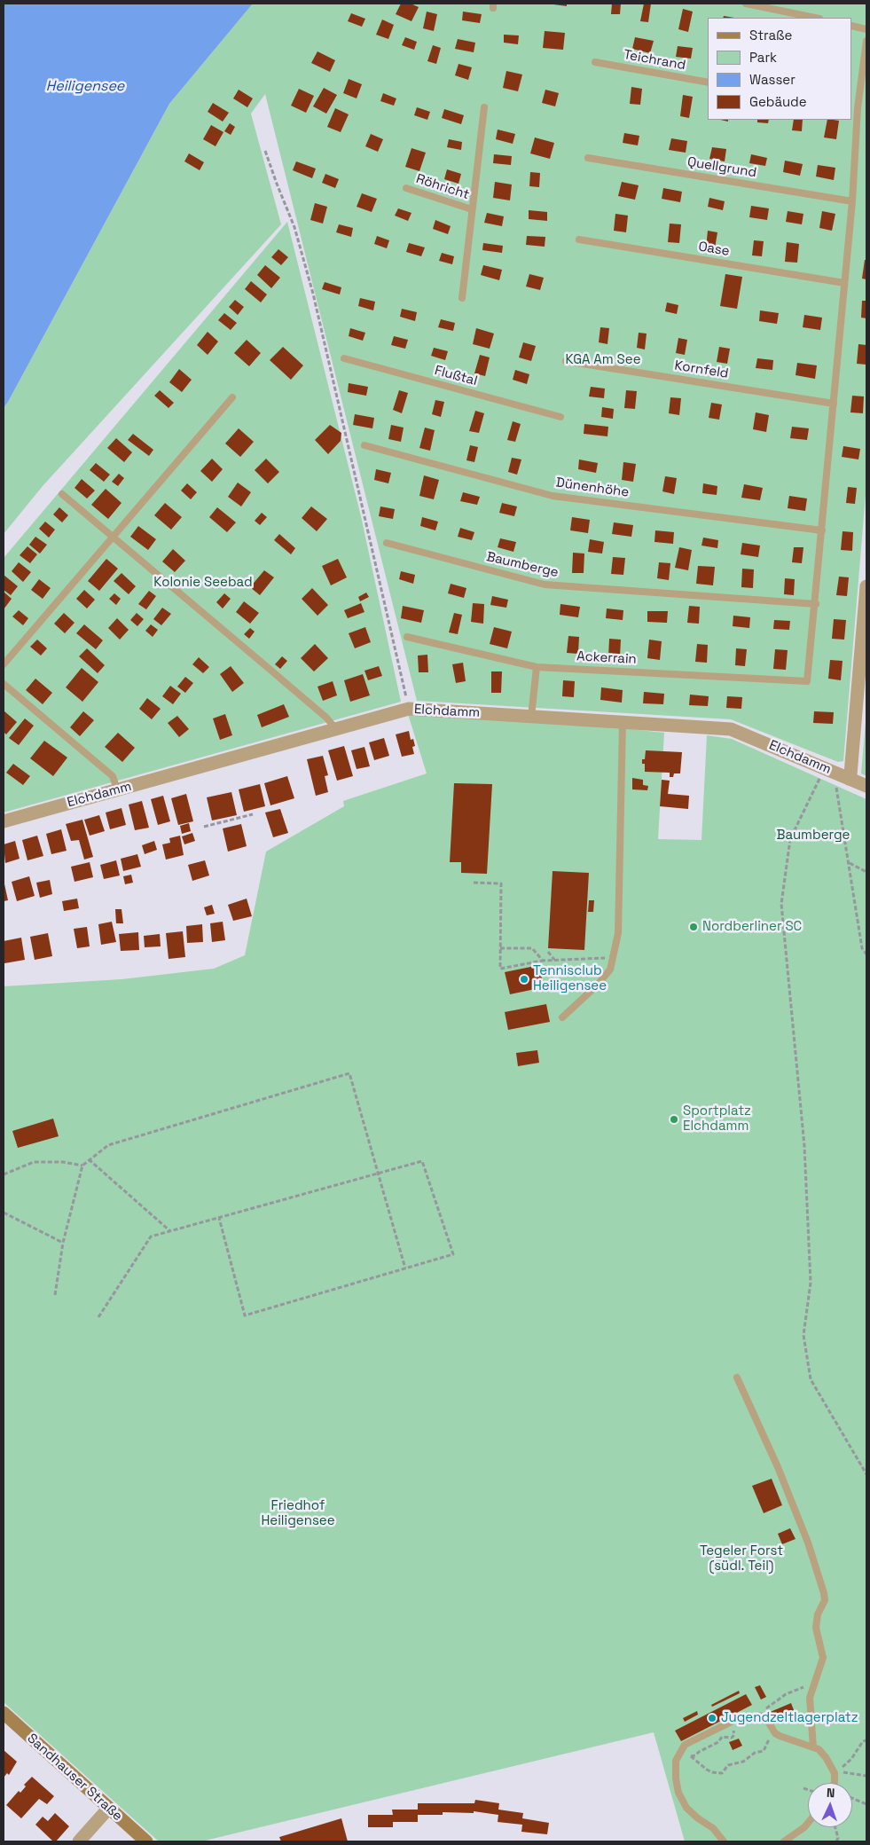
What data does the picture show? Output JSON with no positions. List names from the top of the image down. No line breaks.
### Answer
{"streets":{"main road":["Sandhauser Straße"],"street":["Elchdamm"],"lane":["Teichrand","Quellgrund","Röhricht","Oase","Kornfeld","Flußtal","Dünenhöhe","Baumberge","Ackerrain"]},"crossings":[["Baumberge","Ackerrain"]],"water":["Heiligensee"],"parks":["KGA Am See","Kolonie Seebad","Baumberge","Friedhof Heiligensee","Tegeler Forst (südl. Teil)"],"places":["Nordberliner SC","Tennisclub Heiligensee","Sportplatz Elchdamm","Jugendzeltlagerplatz"],"legend":["Straße","Park","Wasser","Gebäude"],"north":"top"}
